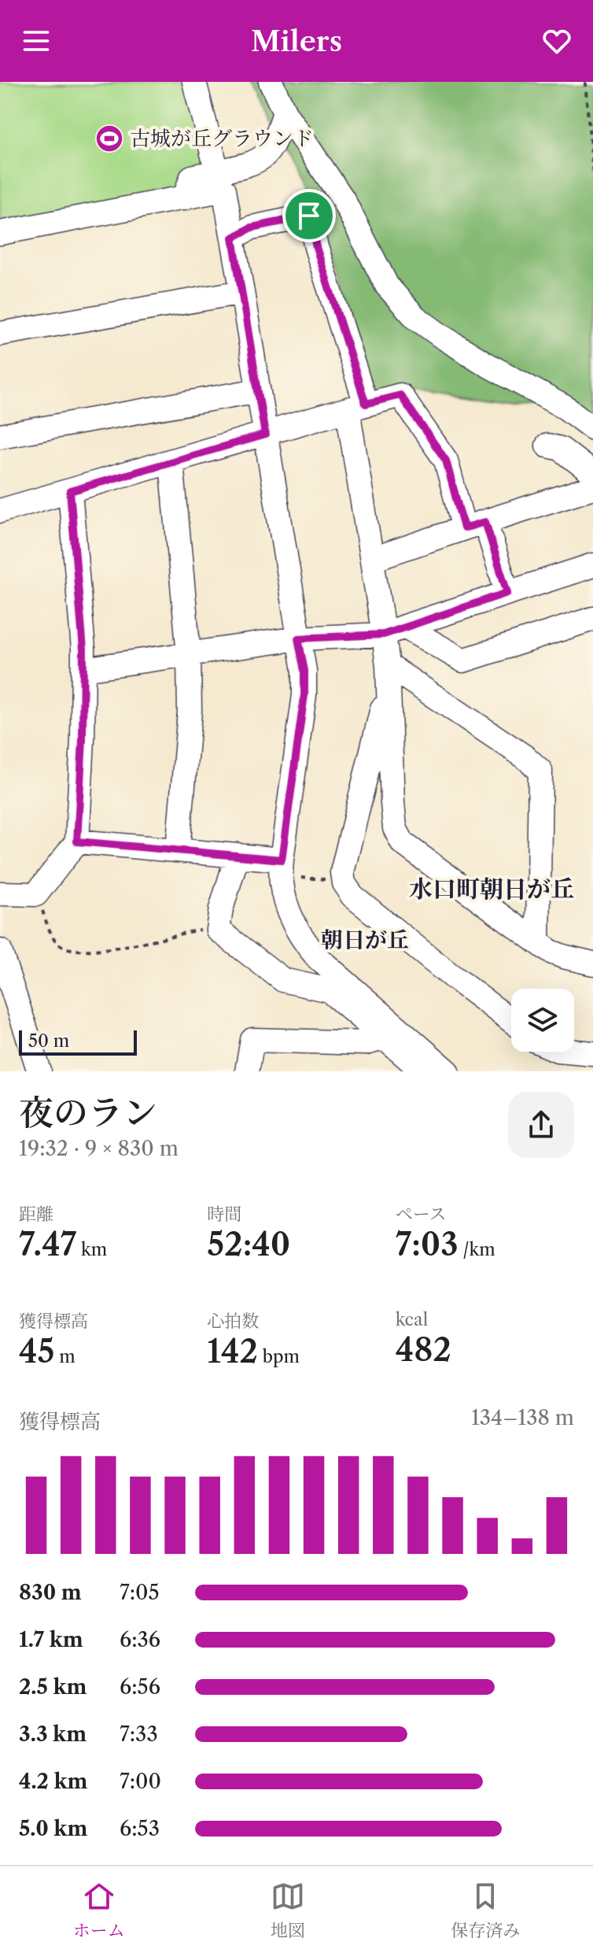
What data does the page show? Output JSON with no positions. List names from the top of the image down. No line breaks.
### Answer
{"districts":["水口町朝日が丘","朝日が丘"],"places":{"sports":["古城が丘グラウンド"]},"scale_bar":"50 m","page":{"header":"Milers","scale":"50 m","heading":["夜のラン","19:32 · 9 × 830 m"],"stats":[["距離","7.47 km"],["時間","52:40"],["ペース","7:03 /km"],["獲得標高","45 m"],["心拍数","142 bpm"],["kcal","482"]],"chart":["獲得標高","134–138 m"],"list":[{"name":"830 m","note":"7:05"},{"name":"1.7 km","note":"6:36"},{"name":"2.5 km","note":"6:56"},{"name":"3.3 km","note":"7:33"},{"name":"4.2 km","note":"7:00"},{"name":"5.0 km","note":"6:53"}],"tabs":["ホーム","地図","保存済み"]}}
